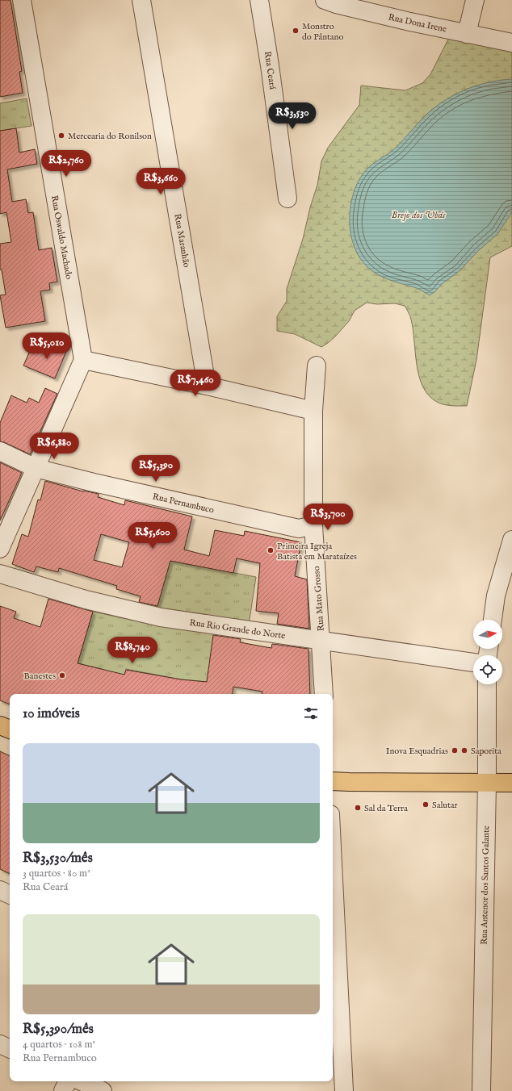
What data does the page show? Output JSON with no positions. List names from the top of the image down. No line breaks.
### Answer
{"streets":{"street":["Rua Dona Irene","Rua Ceará","Rua Oswaldo Machado","Rua Maranhão","Rua Pernambuco","Rua Mato Grosso","Rua Rio Grande do Norte","Rua Antenor dos Santos Galante"]},"crossings":[["Rua Pernambuco","Rua Mato Grosso"],["Rua Mato Grosso","Rua Rio Grande do Norte"]],"water":["Brejo dos Ubás"],"places":["Monstro do Pântano","Mercearia do Ronilson","Primeira Igreja Batista em Marataízes","Banestes","Inova Esquadrias","Saporita","Salutar","Sal da Terra"],"north":"right","page":{"price":["R$3,530","R$2,760","R$3,660","R$5,010","R$7,460","R$6,880","R$5,390","R$3,700","R$5,600","R$8,740"],"heading":"10 imóveis","list":[{"name":"R$3,530/mês","note":"3 quartos · 80 m² · Rua Ceará"},{"name":"R$5,390/mês","note":"4 quartos · 108 m² · Rua Pernambuco"}]}}
